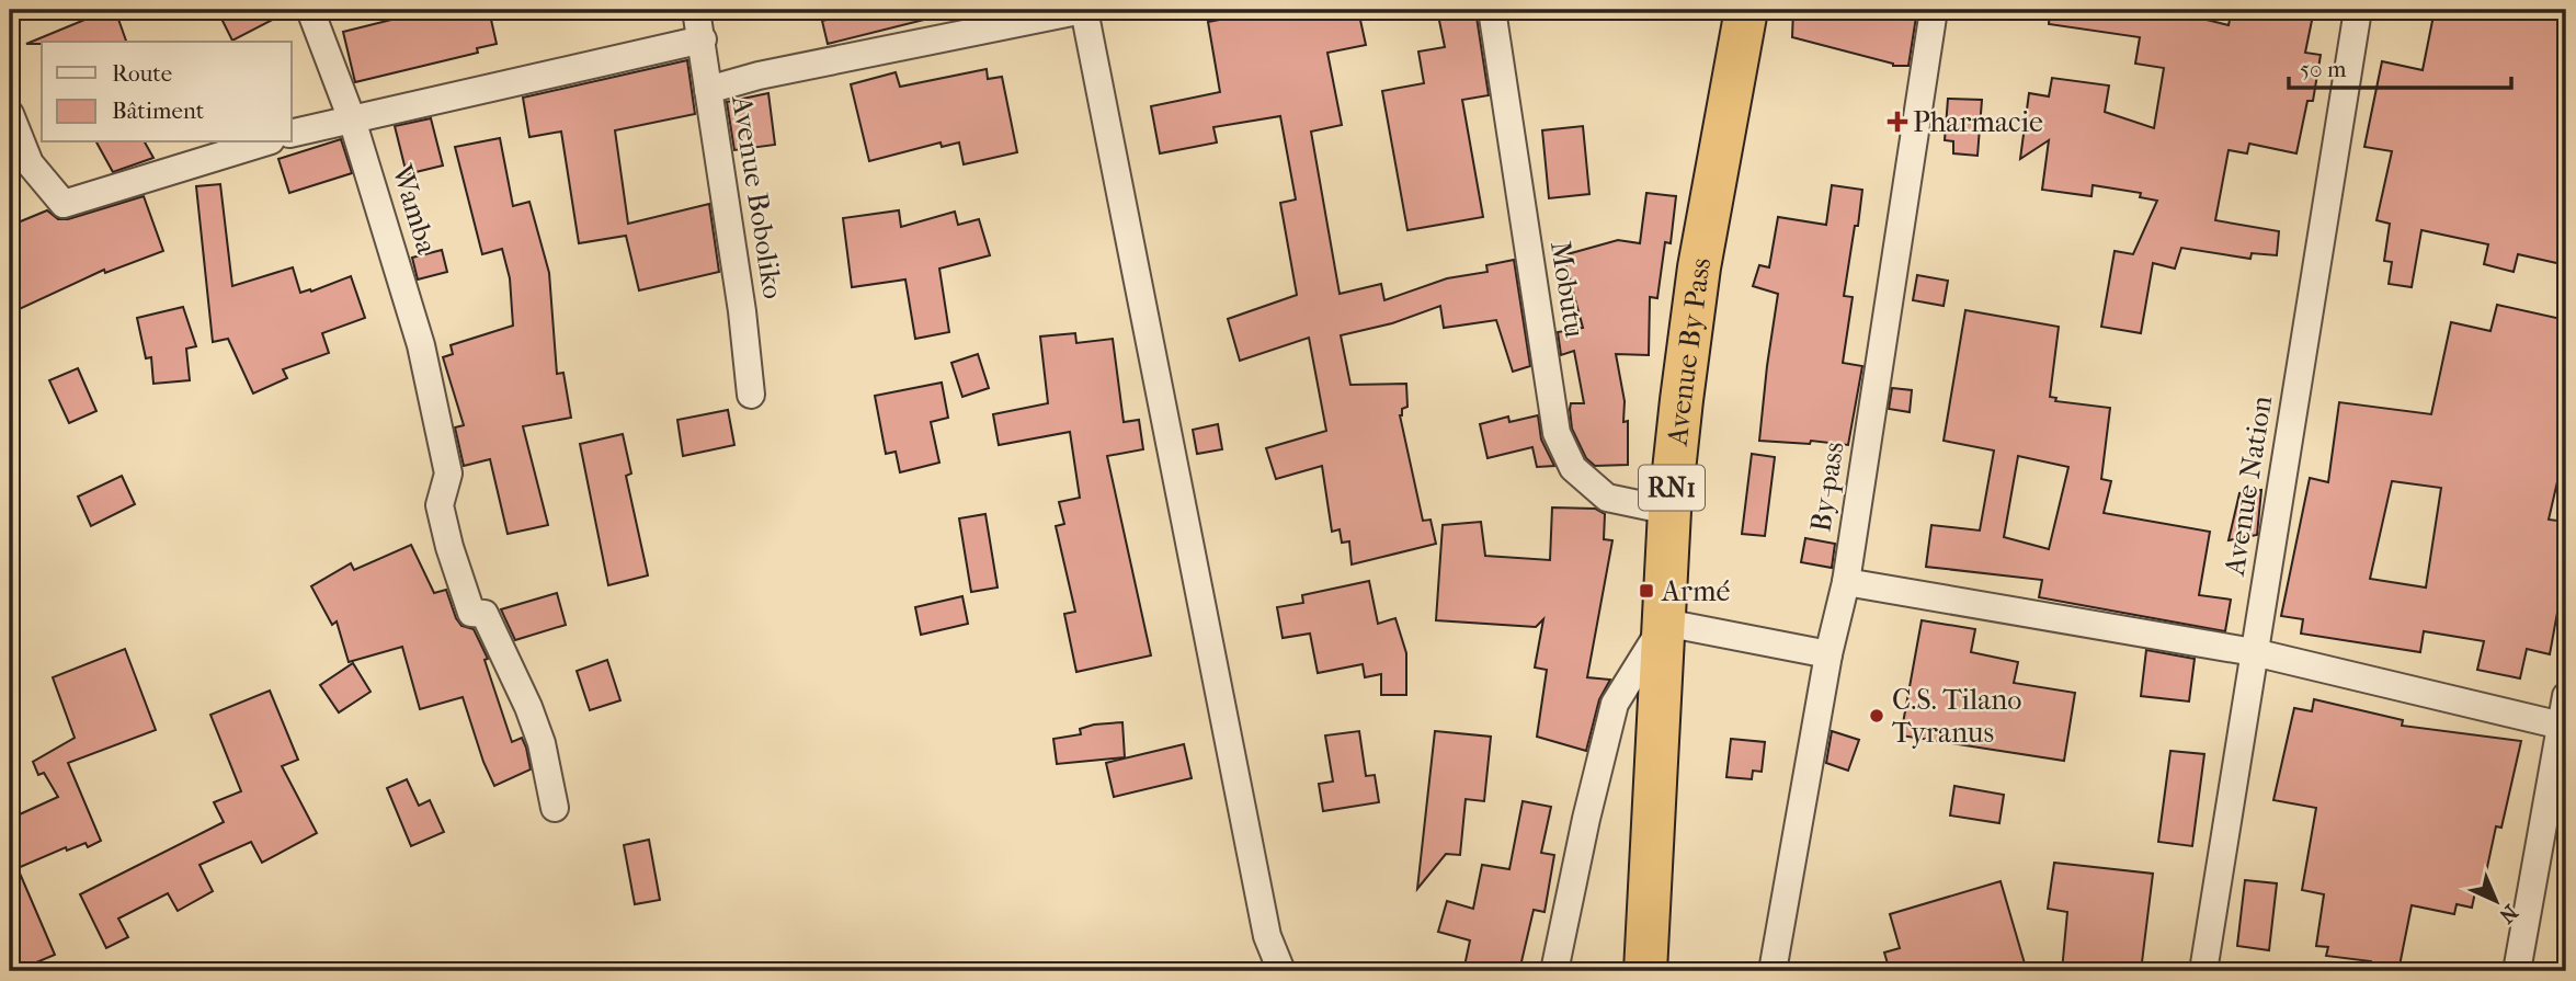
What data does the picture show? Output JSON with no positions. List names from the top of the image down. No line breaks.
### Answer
{"streets":{"highway":["Avenue By Pass","RN1"],"street":["Avenue Boboliko","Wamba","Mobutu","Avenue Nation","By-pass"]},"crossings":[["Mobutu","Avenue By Pass"]],"places":{"health":["Pharmacie"],"transit":["Armé"],"other":["C.S. Tilano Tyranus"]},"legend":["Route","Bâtiment"],"scale_bar":"50 m","north":"bottom right"}
